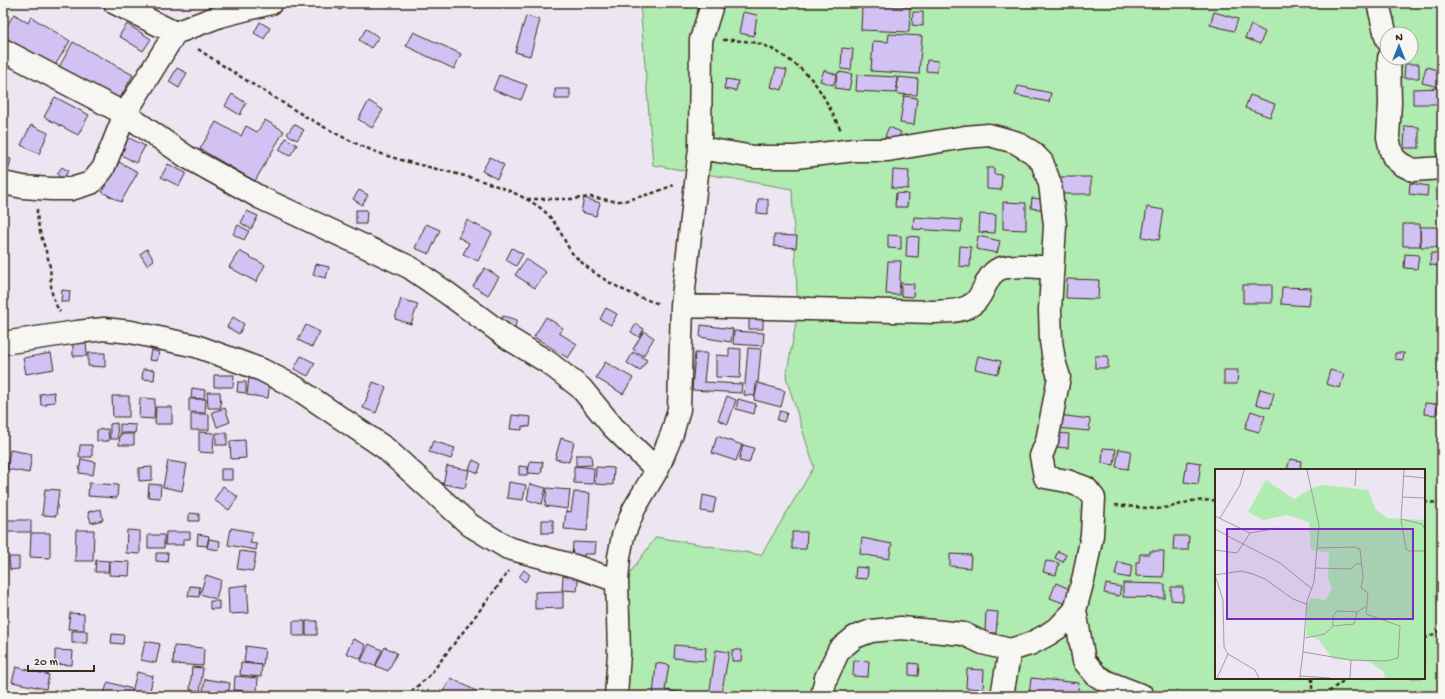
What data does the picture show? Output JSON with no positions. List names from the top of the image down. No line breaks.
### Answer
{"scale_bar":"20 m","north":"top"}
